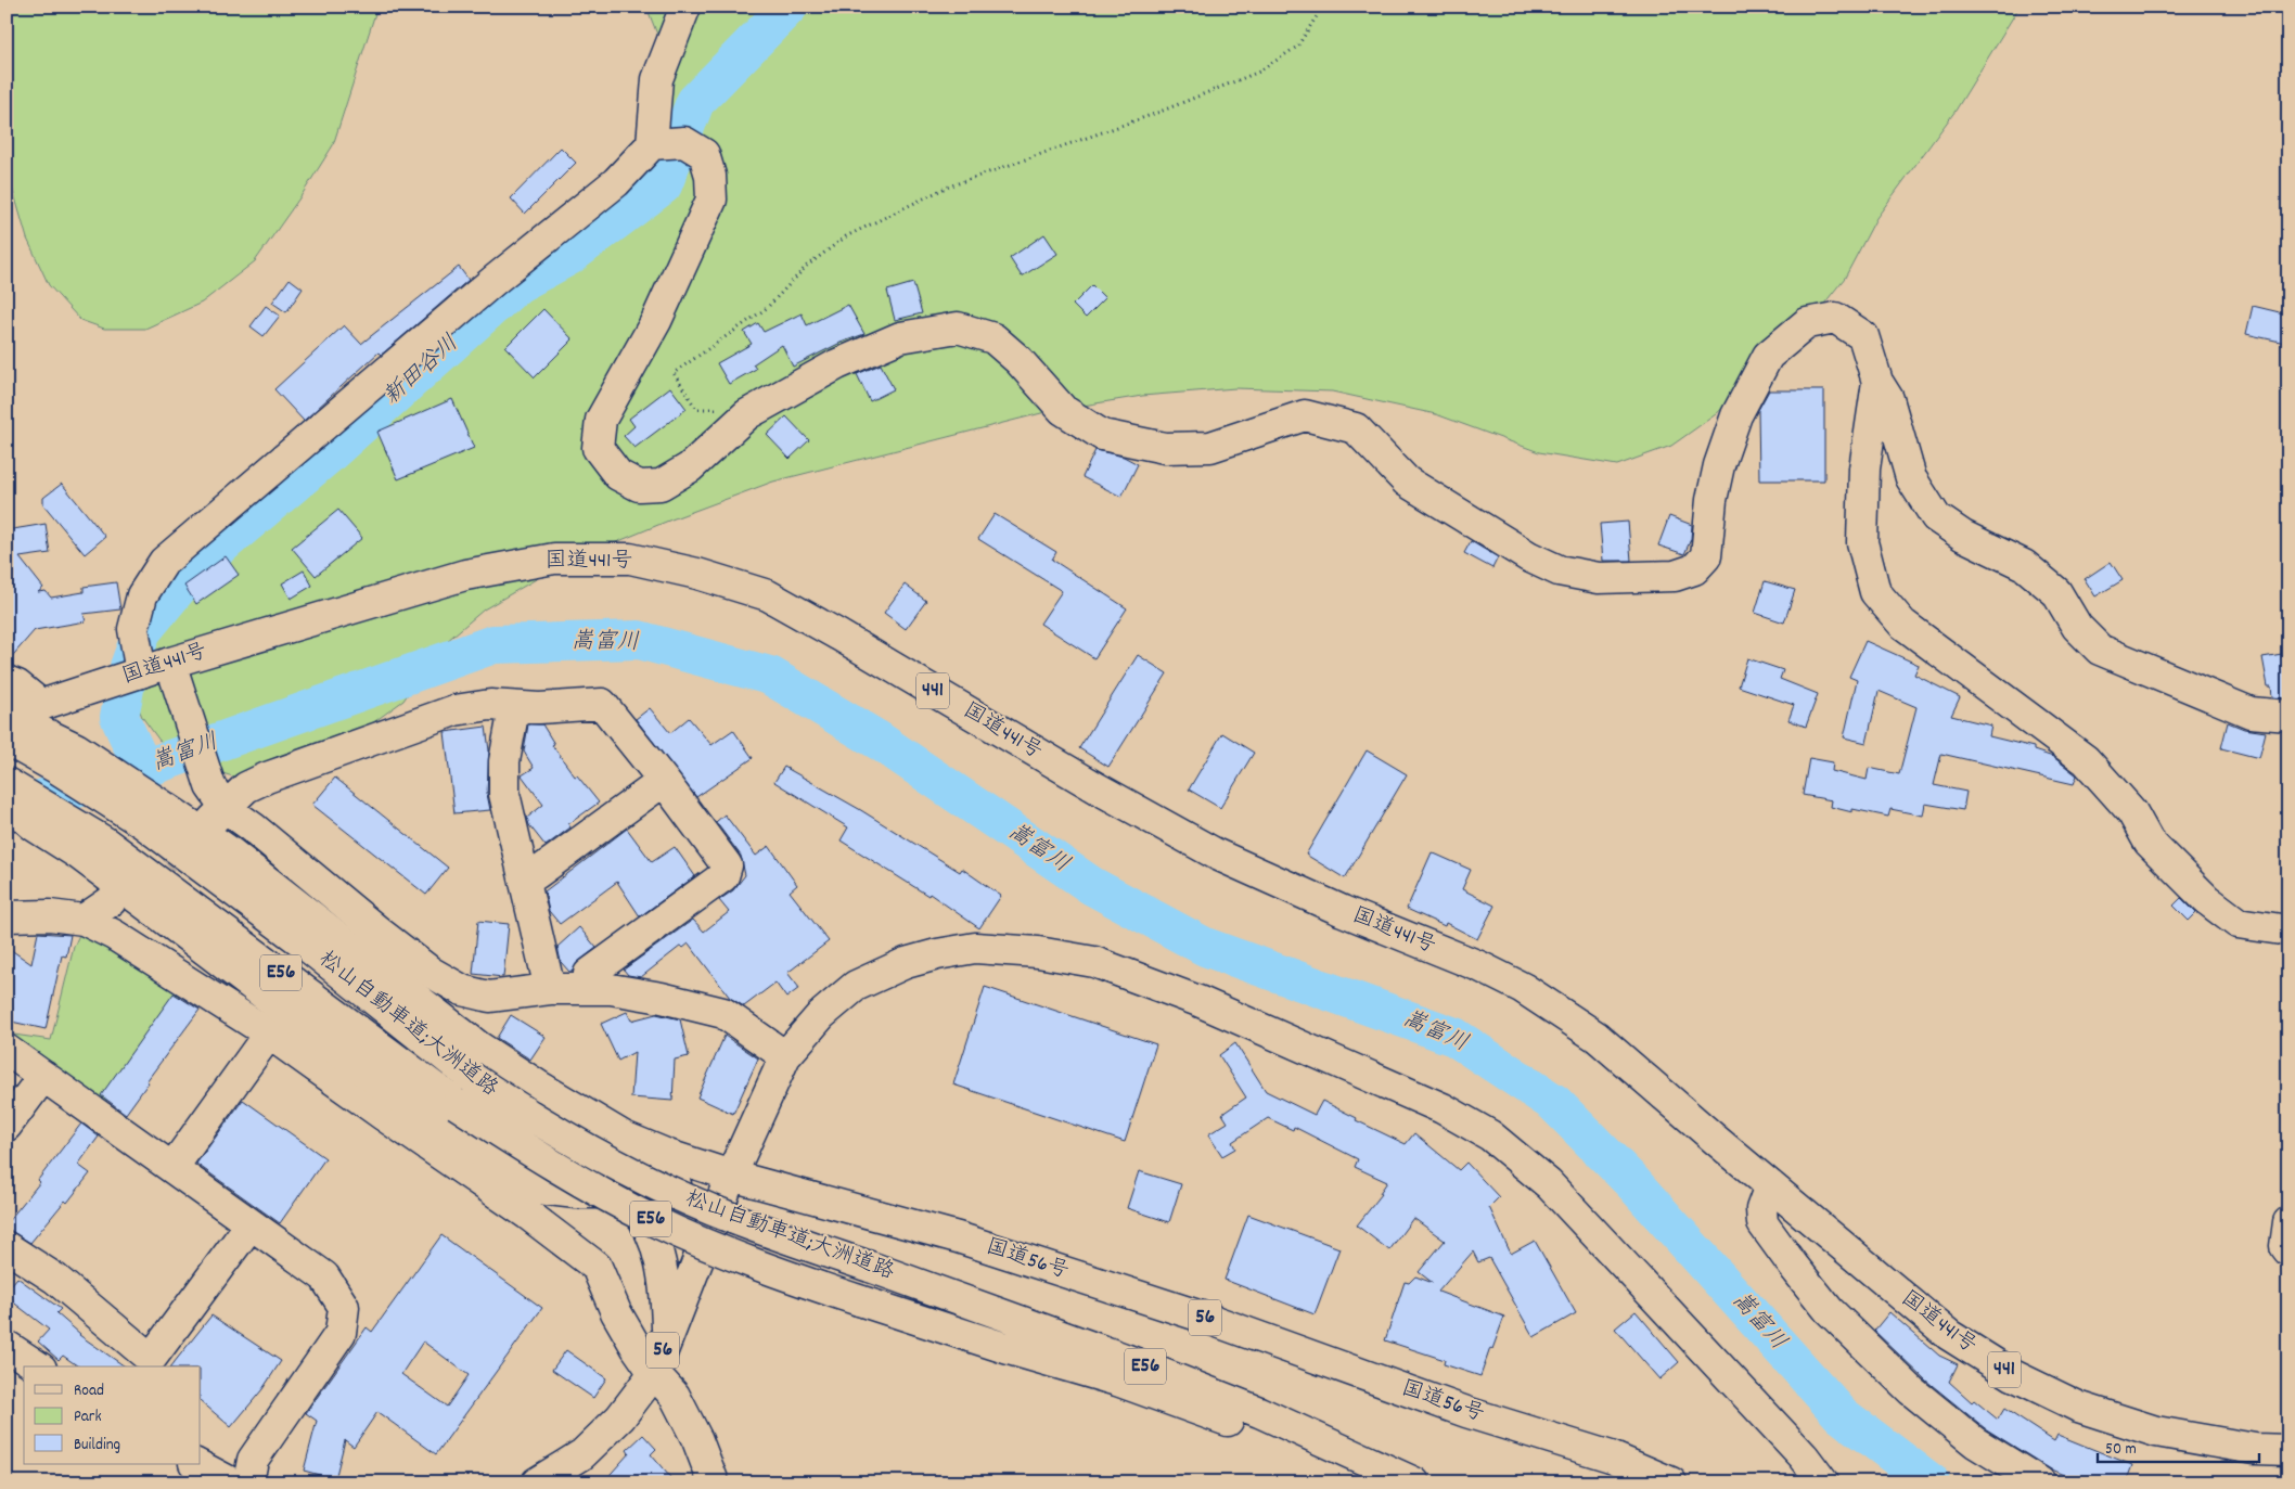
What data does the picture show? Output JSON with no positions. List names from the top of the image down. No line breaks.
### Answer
{"streets":{"main road":["国道441号","441","E56","松山自動車道;大洲道路","国道56号","56"]},"crossings":[["国道441号","国道56号"],["国道56号","56"]],"water":["新田谷川","嵩富川"],"legend":["Road","Park","Building"],"scale_bar":"50 m"}
